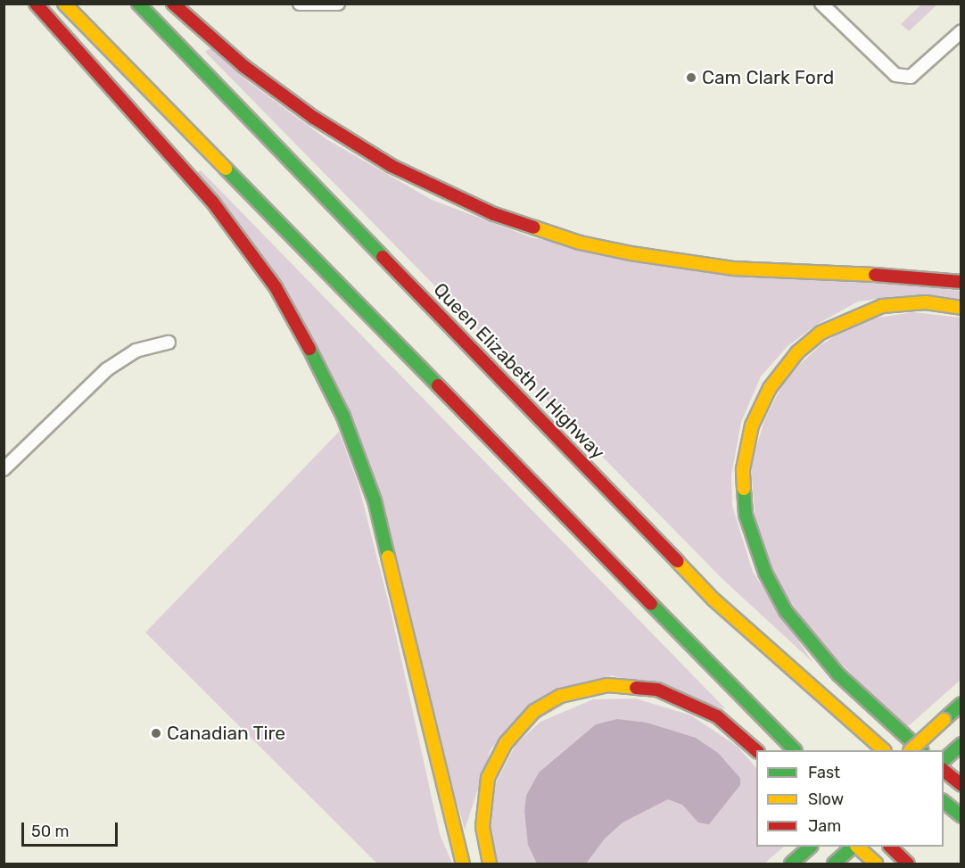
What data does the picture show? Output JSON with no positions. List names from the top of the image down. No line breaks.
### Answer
{"streets":{"main road":["Queen Elizabeth II Highway"]},"places":["Cam Clark Ford","Canadian Tire"],"legend":["Fast","Slow","Jam"],"scale_bar":"50 m"}
